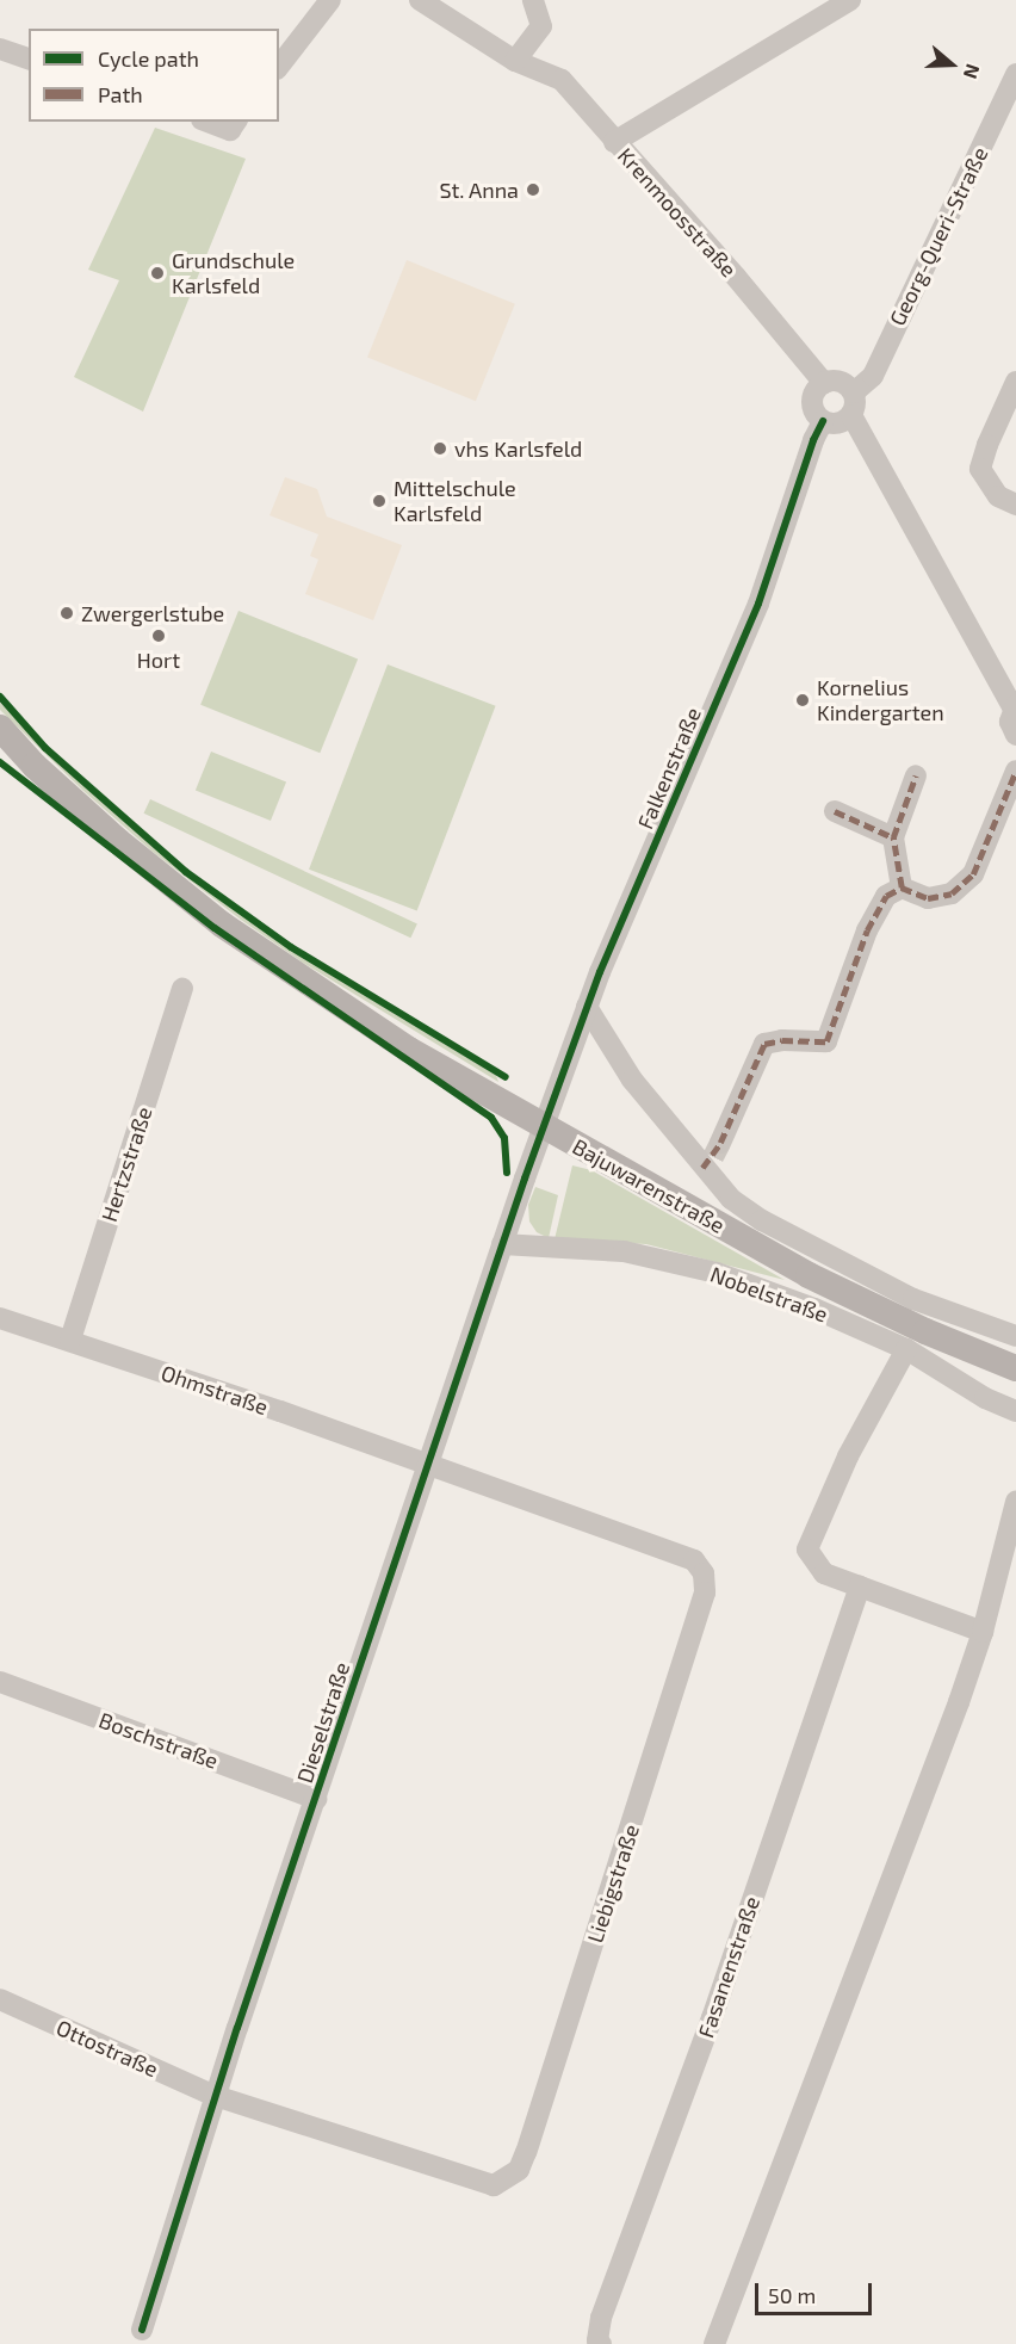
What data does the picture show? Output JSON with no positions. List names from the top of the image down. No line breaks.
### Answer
{"streets":{"main road":["Bajuwarenstraße"],"street":["Krenmoosstraße","Georg-Queri-Straße","Falkenstraße","Hertzstraße","Nobelstraße","Ohmstraße","Dieselstraße","Boschstraße","Liebigstraße","Fasanenstraße","Ottostraße"]},"crossings":[["Krenmoosstraße","Georg-Queri-Straße"],["Krenmoosstraße","Falkenstraße"],["Georg-Queri-Straße","Falkenstraße"],["Falkenstraße","Bajuwarenstraße"],["Falkenstraße","Dieselstraße"],["Hertzstraße","Ohmstraße"],["Bajuwarenstraße","Dieselstraße"],["Nobelstraße","Dieselstraße"],["Ohmstraße","Dieselstraße"],["Ohmstraße","Liebigstraße"],["Dieselstraße","Boschstraße"],["Dieselstraße","Liebigstraße"],["Dieselstraße","Ottostraße"],["Liebigstraße","Ottostraße"]],"places":["St. Anna","Grundschule Karlsfeld","vhs Karlsfeld","Mittelschule Karlsfeld","Zwergerlstube","Hort","Kornelius Kindergarten"],"legend":["Cycle path","Path"],"scale_bar":"50 m","north":"right"}
